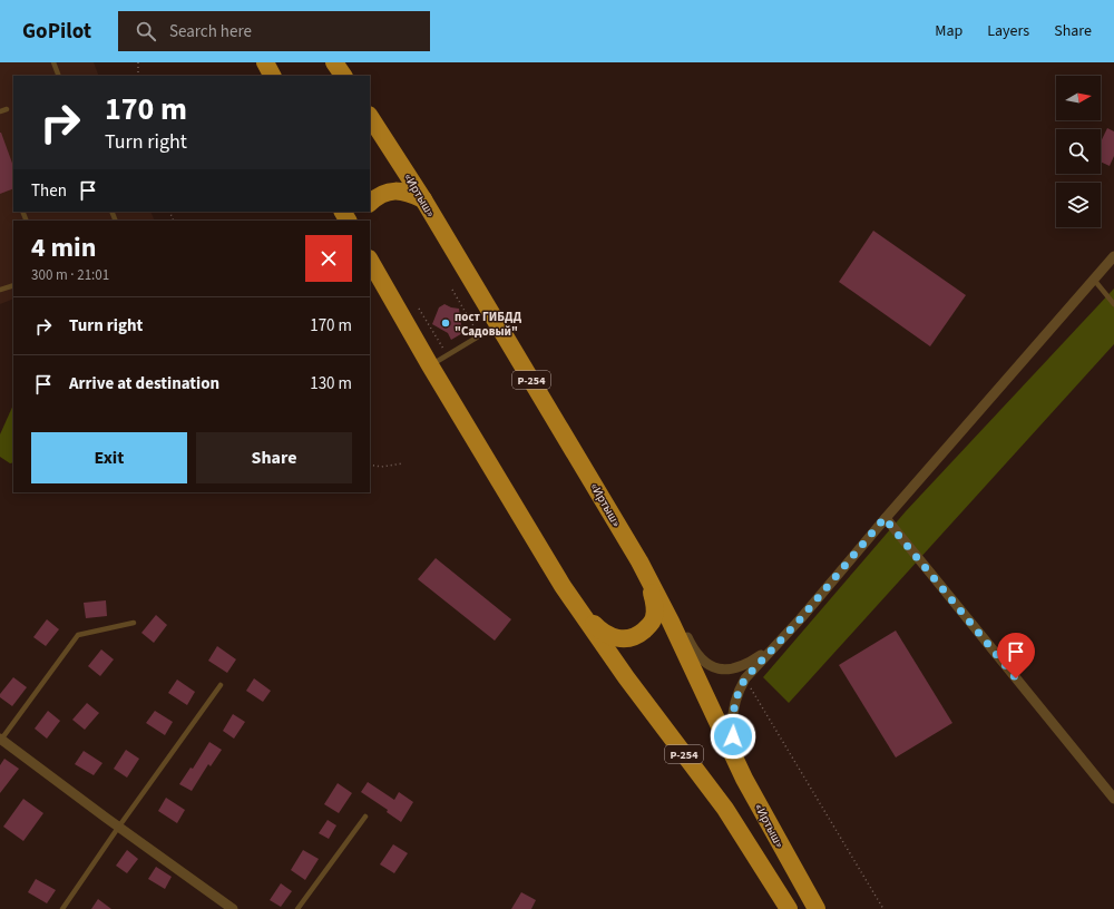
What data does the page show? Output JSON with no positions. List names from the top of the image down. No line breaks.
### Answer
{"streets":{"highway":["«Иртыш»","Р-254"]},"places":["пост ГИБДД \"Садовый\""],"north":"right","page":{"header":"GoPilot","search":"Search here","nav":["Map","Layers","Share"],"turn":["170 m","Turn right"],"then":"Then","heading":["4 min","300 m · 21:01"],"list":[{"name":"Turn right","value":"170 m"},{"name":"Arrive at destination","value":"130 m"}],"buttons":["Exit","Share"]}}
